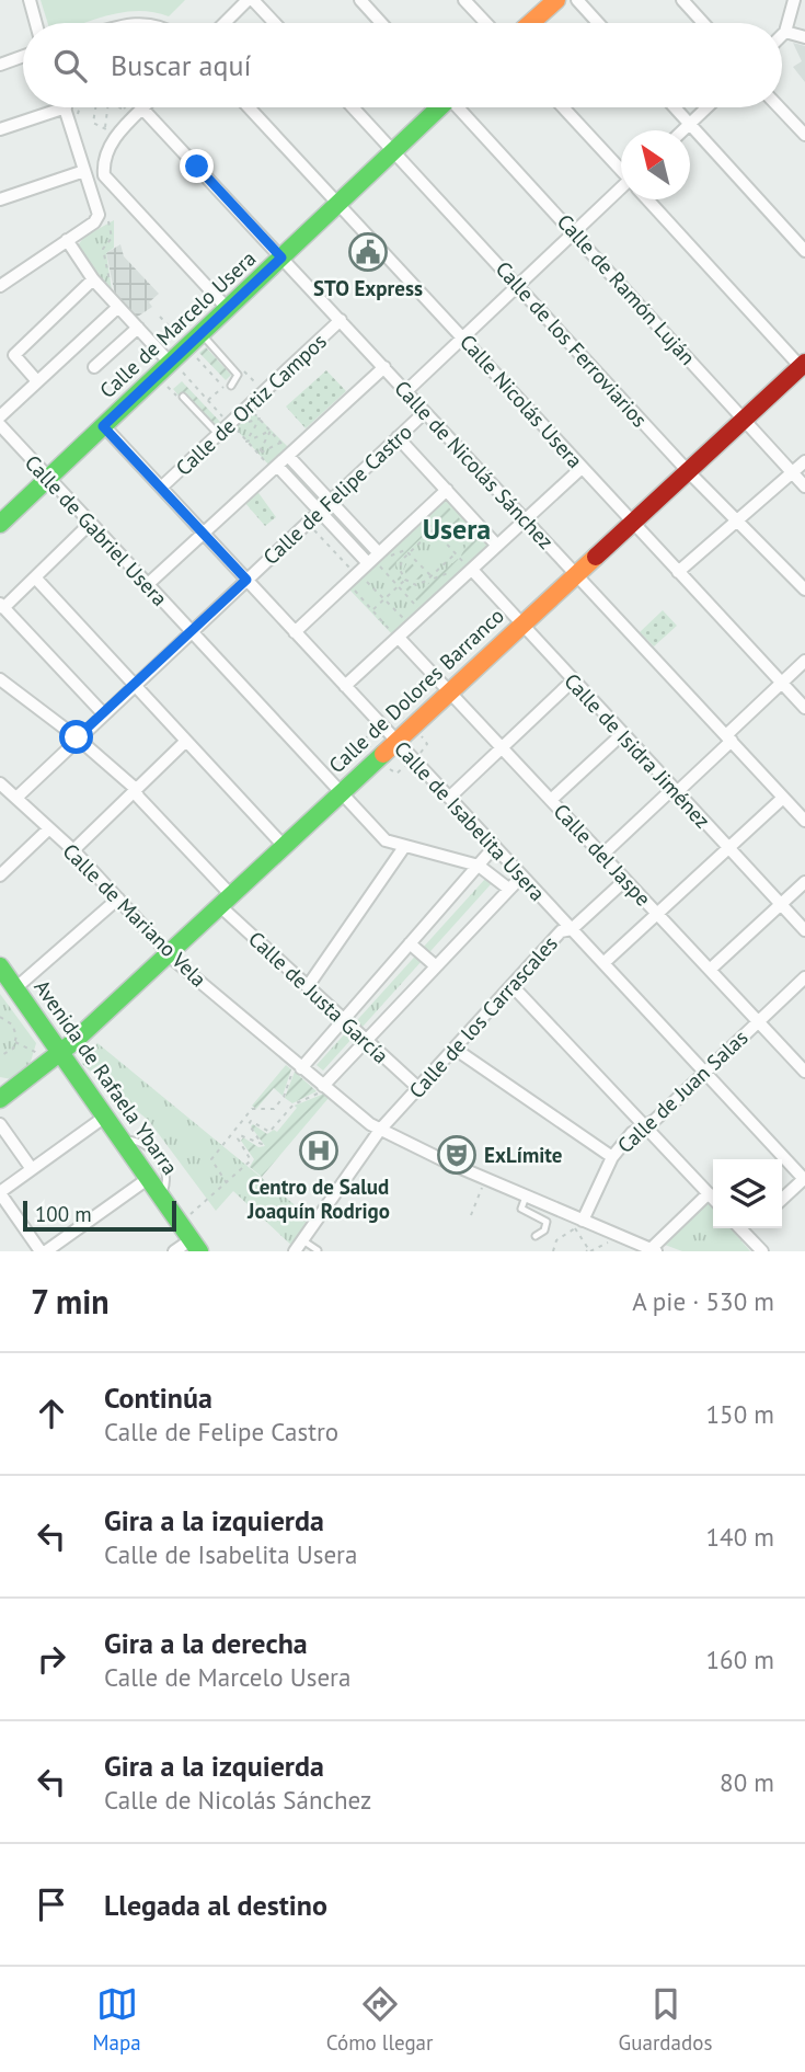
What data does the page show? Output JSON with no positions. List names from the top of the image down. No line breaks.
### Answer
{"streets":{"street":["Calle de Ramón Luján","Calle de Marcelo Usera","Calle de los Ferroviarios","Calle Nicolás Usera","Calle de Ortiz Campos","Calle de Nicolás Sánchez","Calle de Felipe Castro","Calle de Gabriel Usera","Calle de Dolores Barranco","Calle de Isidra Jiménez","Calle de Isabelita Usera","Calle del Jaspe","Calle de Mariano Vela","Calle de Justa García","Calle de los Carrascales","Avenida de Rafaela Ybarra","Calle de Juan Salas"]},"crossings":[["Calle de Ramón Luján","Calle de Dolores Barranco"],["Calle de Marcelo Usera","Calle de los Ferroviarios"],["Calle de Marcelo Usera","Calle Nicolás Usera"],["Calle de Marcelo Usera","Calle de Nicolás Sánchez"],["Calle de Marcelo Usera","Calle de Gabriel Usera"],["Calle de Marcelo Usera","Calle de Isabelita Usera"],["Calle de los Ferroviarios","Calle de Dolores Barranco"],["Calle Nicolás Usera","Calle de Dolores Barranco"],["Calle de Ortiz Campos","Calle de Nicolás Sánchez"],["Calle de Ortiz Campos","Calle de Isabelita Usera"],["Calle de Nicolás Sánchez","Calle de Felipe Castro"],["Calle de Nicolás Sánchez","Calle de Dolores Barranco"],["Calle de Felipe Castro","Calle de Gabriel Usera"],["Calle de Felipe Castro","Calle de Isabelita Usera"],["Calle de Felipe Castro","Calle de Mariano Vela"],["Calle de Felipe Castro","Calle de Justa García"],["Calle de Gabriel Usera","Calle de Dolores Barranco"],["Calle de Dolores Barranco","Calle de Isidra Jiménez"],["Calle de Dolores Barranco","Calle de Isabelita Usera"],["Calle de Dolores Barranco","Calle del Jaspe"],["Calle de Dolores Barranco","Calle de Mariano Vela"],["Calle de Dolores Barranco","Calle de Justa García"],["Calle de Dolores Barranco","Avenida de Rafaela Ybarra"],["Calle de Isabelita Usera","Calle de los Carrascales"],["Calle de Isabelita Usera","Calle de Juan Salas"],["Calle del Jaspe","Calle de los Carrascales"],["Calle del Jaspe","Calle de Juan Salas"],["Calle de Mariano Vela","Calle de los Carrascales"],["Calle de Mariano Vela","Calle de Juan Salas"],["Calle de Justa García","Calle de los Carrascales"]],"districts":["Usera"],"places":{"public building":["STO Express"],"hospital":["Centro de Salud Joaquín Rodrigo"],"theatre":["ExLímite"]},"scale_bar":"100 m","north":"top left","page":{"search":"Buscar aquí","scale":"100 m","heading":["7 min","A pie · 530 m"],"list":[["Continúa","Calle de Felipe Castro","150 m"],["Gira a la izquierda","Calle de Isabelita Usera","140 m"],["Gira a la derecha","Calle de Marcelo Usera","160 m"],["Gira a la izquierda","Calle de Nicolás Sánchez","80 m"],"Llegada al destino"],"nav":["Mapa","Cómo llegar","Guardados"]}}
